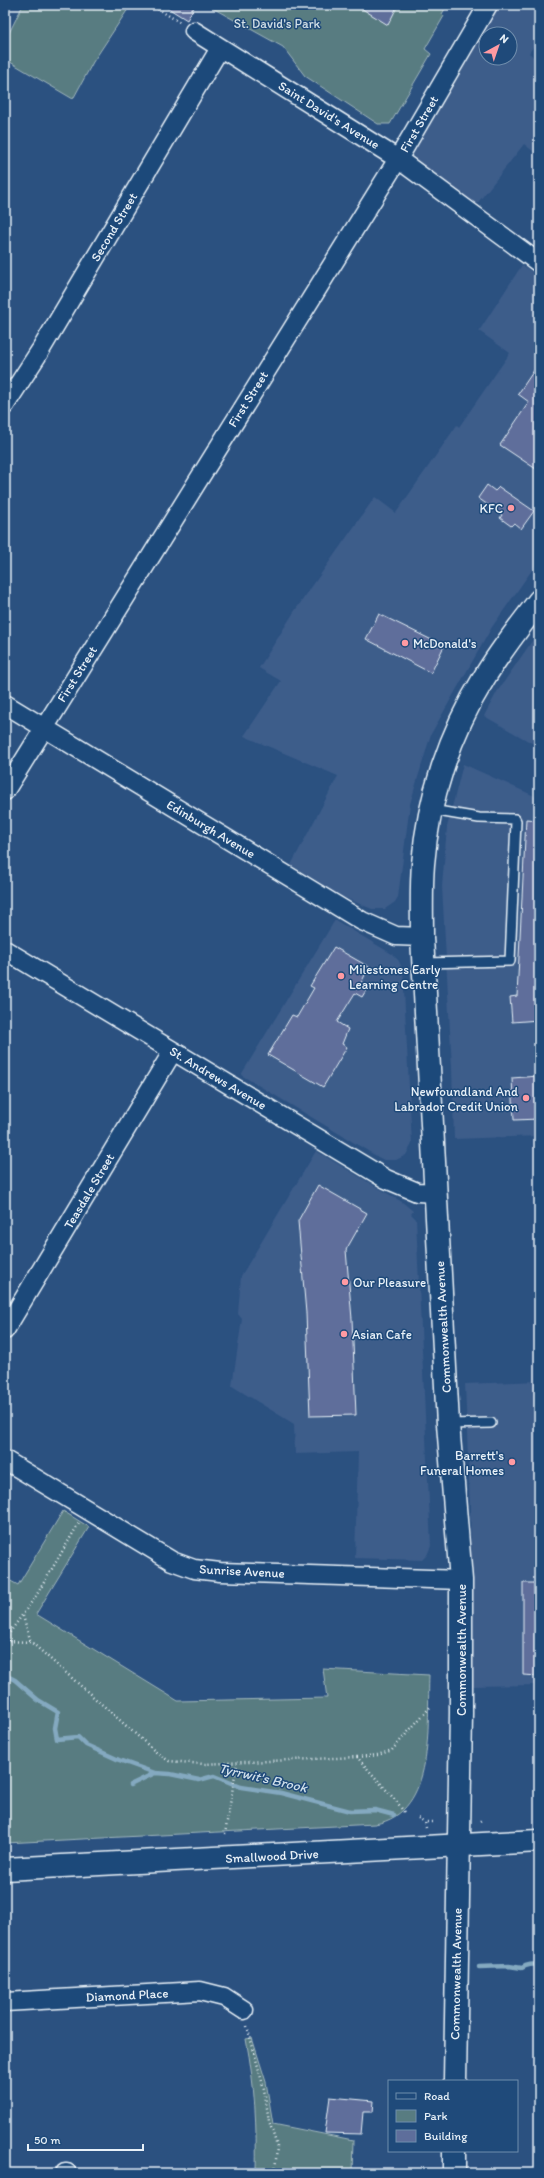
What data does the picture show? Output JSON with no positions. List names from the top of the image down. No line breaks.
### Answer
{"streets":{"main road":["Commonwealth Avenue","Smallwood Drive"],"street":["Saint David's Avenue","First Street","Second Street","Edinburgh Avenue","St. Andrews Avenue","Teasdale Street","Sunrise Avenue","Diamond Place"]},"crossings":[["Saint David's Avenue","First Street"],["Saint David's Avenue","Second Street"],["First Street","Edinburgh Avenue"],["Edinburgh Avenue","Commonwealth Avenue"],["St. Andrews Avenue","Teasdale Street"],["St. Andrews Avenue","Commonwealth Avenue"],["Commonwealth Avenue","Sunrise Avenue"],["Commonwealth Avenue","Smallwood Drive"]],"water":["Tyrrwit's Brook"],"parks":["St. David's Park"],"places":["KFC","McDonald's","Milestones Early Learning Centre","Newfoundland And Labrador Credit Union","Our Pleasure","Asian Cafe","Barrett's Funeral Homes"],"legend":["Road","Park","Building"],"scale_bar":"50 m","north":"top right"}
